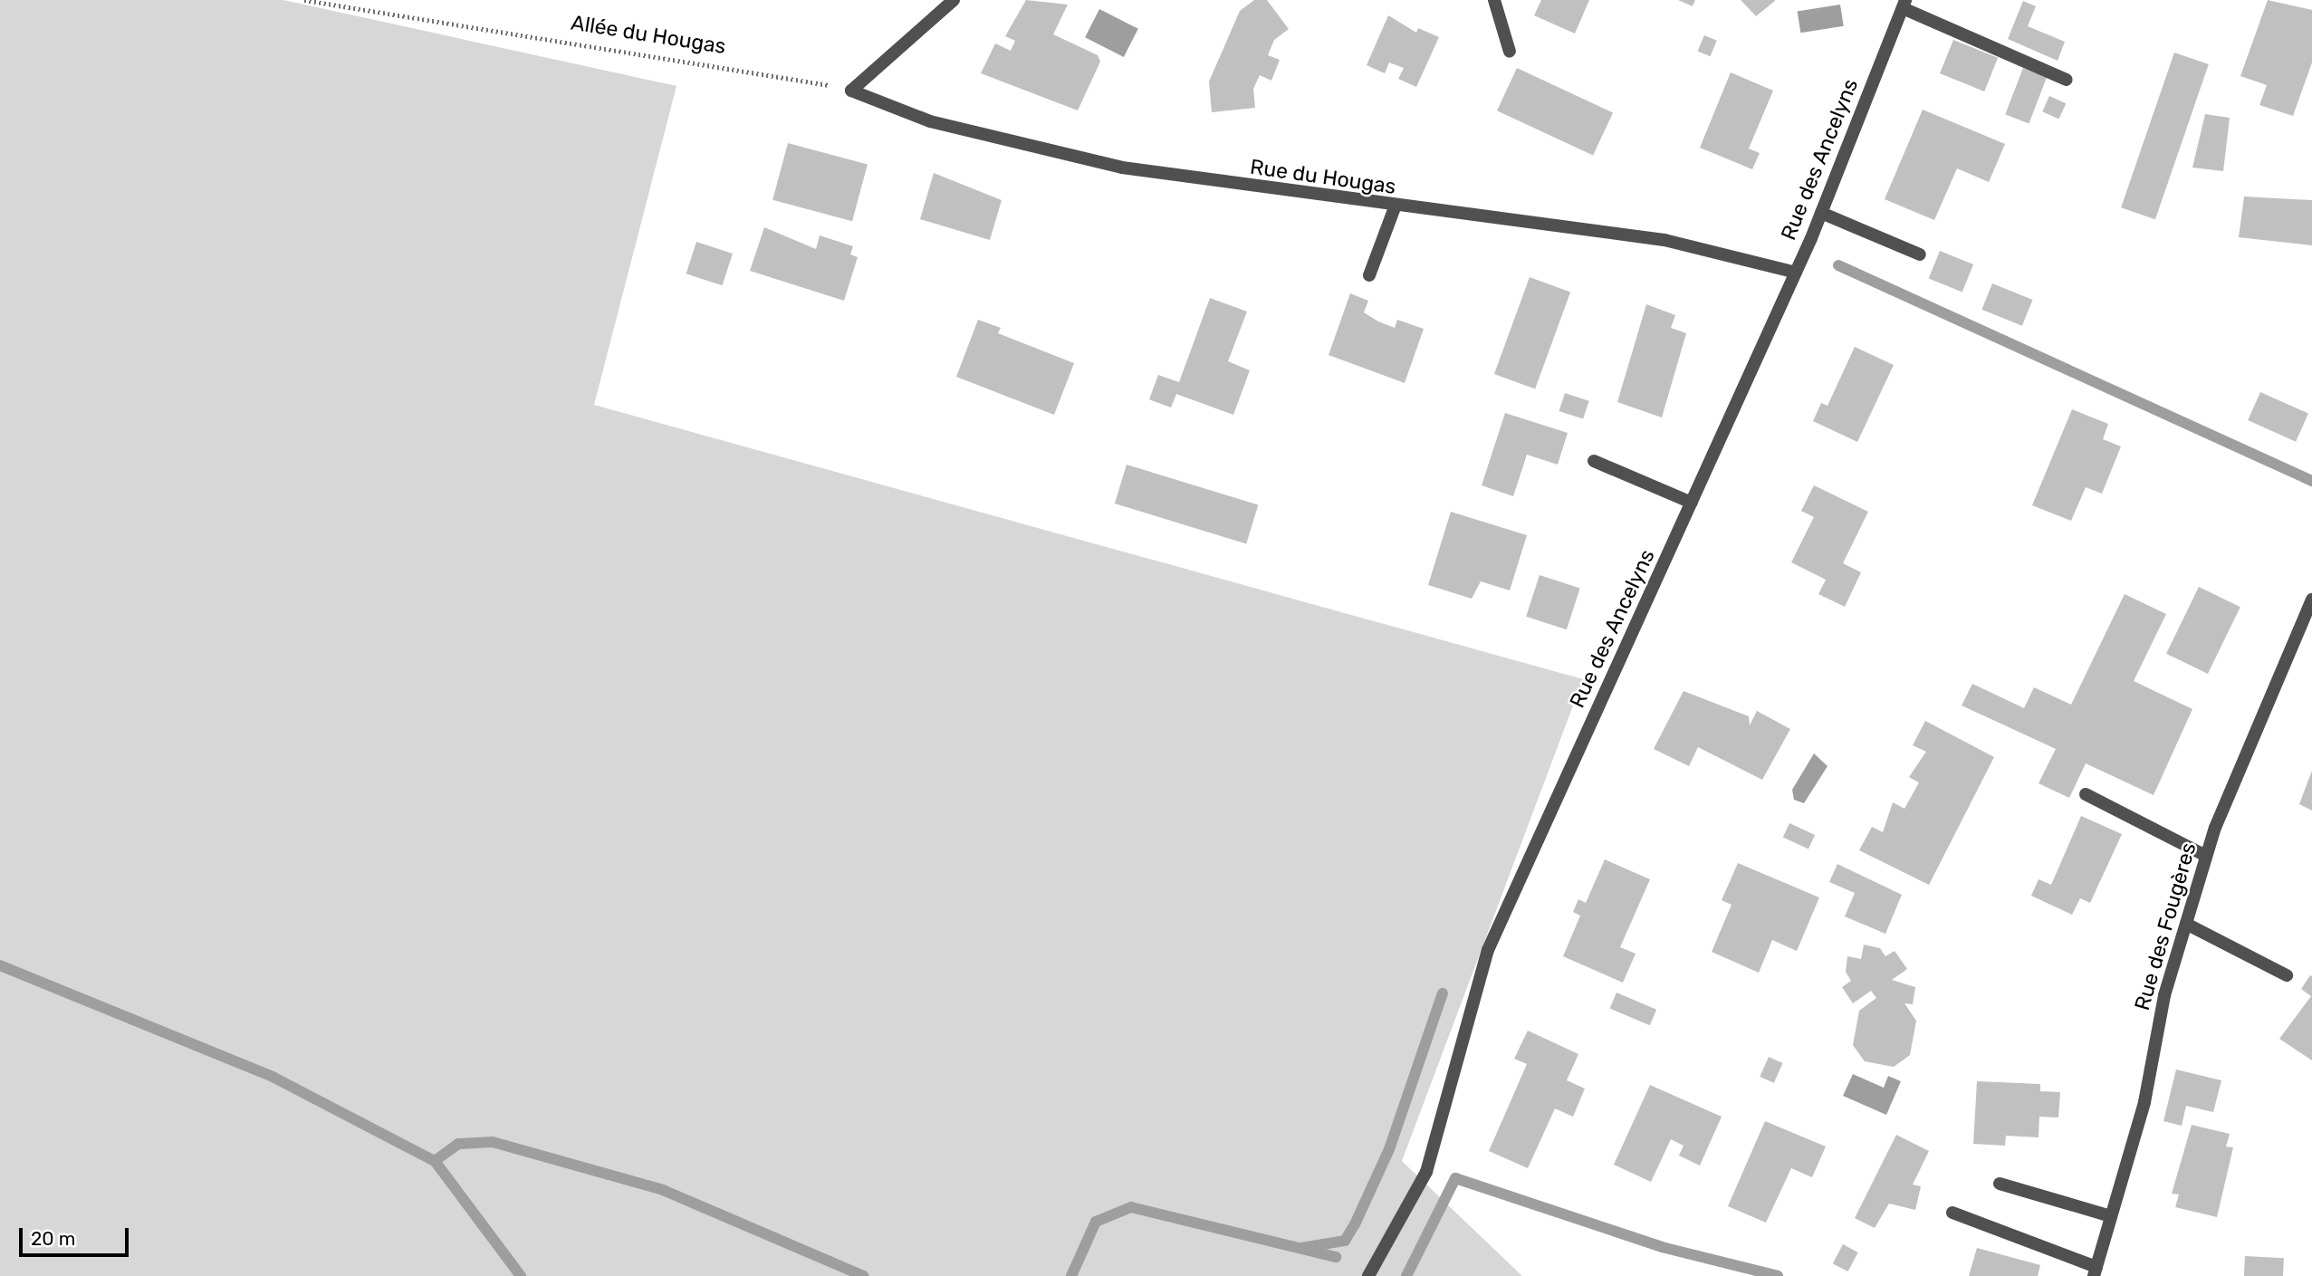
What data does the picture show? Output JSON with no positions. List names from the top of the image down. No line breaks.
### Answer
{"streets":{"street":["Rue des Ancelyns","Rue du Hougas","Rue des Fougères"],"path":["Allée du Hougas"]},"crossings":[["Allée du Hougas","Rue du Hougas"],["Rue des Ancelyns","Rue du Hougas"]],"scale_bar":"20 m"}
